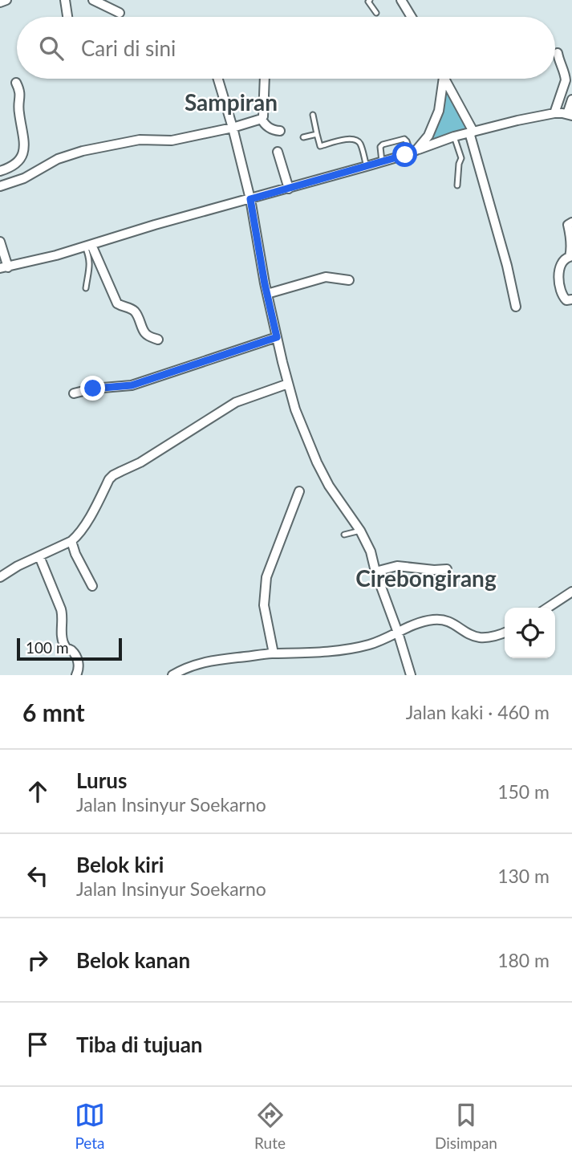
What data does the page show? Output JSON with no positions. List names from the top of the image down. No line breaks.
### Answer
{"districts":["Sampiran","Cirebongirang"],"scale_bar":"100 m","page":{"search":"Cari di sini","scale":"100 m","heading":["6 mnt","Jalan kaki · 460 m"],"list":[["Lurus","Jalan Insinyur Soekarno","150 m"],["Belok kiri","Jalan Insinyur Soekarno","130 m"],["Belok kanan","180 m"],"Tiba di tujuan"],"nav":["Peta","Rute","Disimpan"]}}
